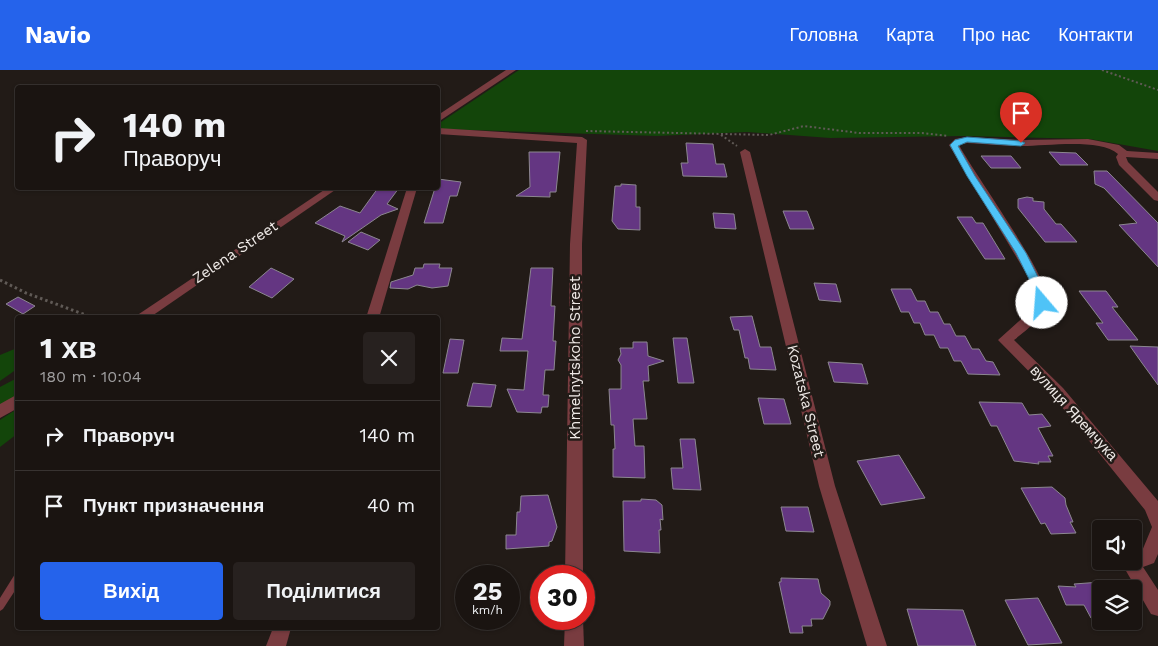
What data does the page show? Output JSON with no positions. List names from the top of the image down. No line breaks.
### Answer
{"streets":{"street":["Zelena Street","Khmelnytskoho Street","Kozatska Street","вулиця Яремчука"]},"page":{"header":"Navio","nav":["Головна","Карта","Про нас","Контакти"],"turn":["140 m","Праворуч"],"heading":["1 хв","180 m · 10:04"],"list":[{"name":"Праворуч","value":"140 m"},{"name":"Пункт призначення","value":"40 m"}],"buttons":["Вихід","Поділитися"],"speed":"25 km/h","limit":"30"}}
